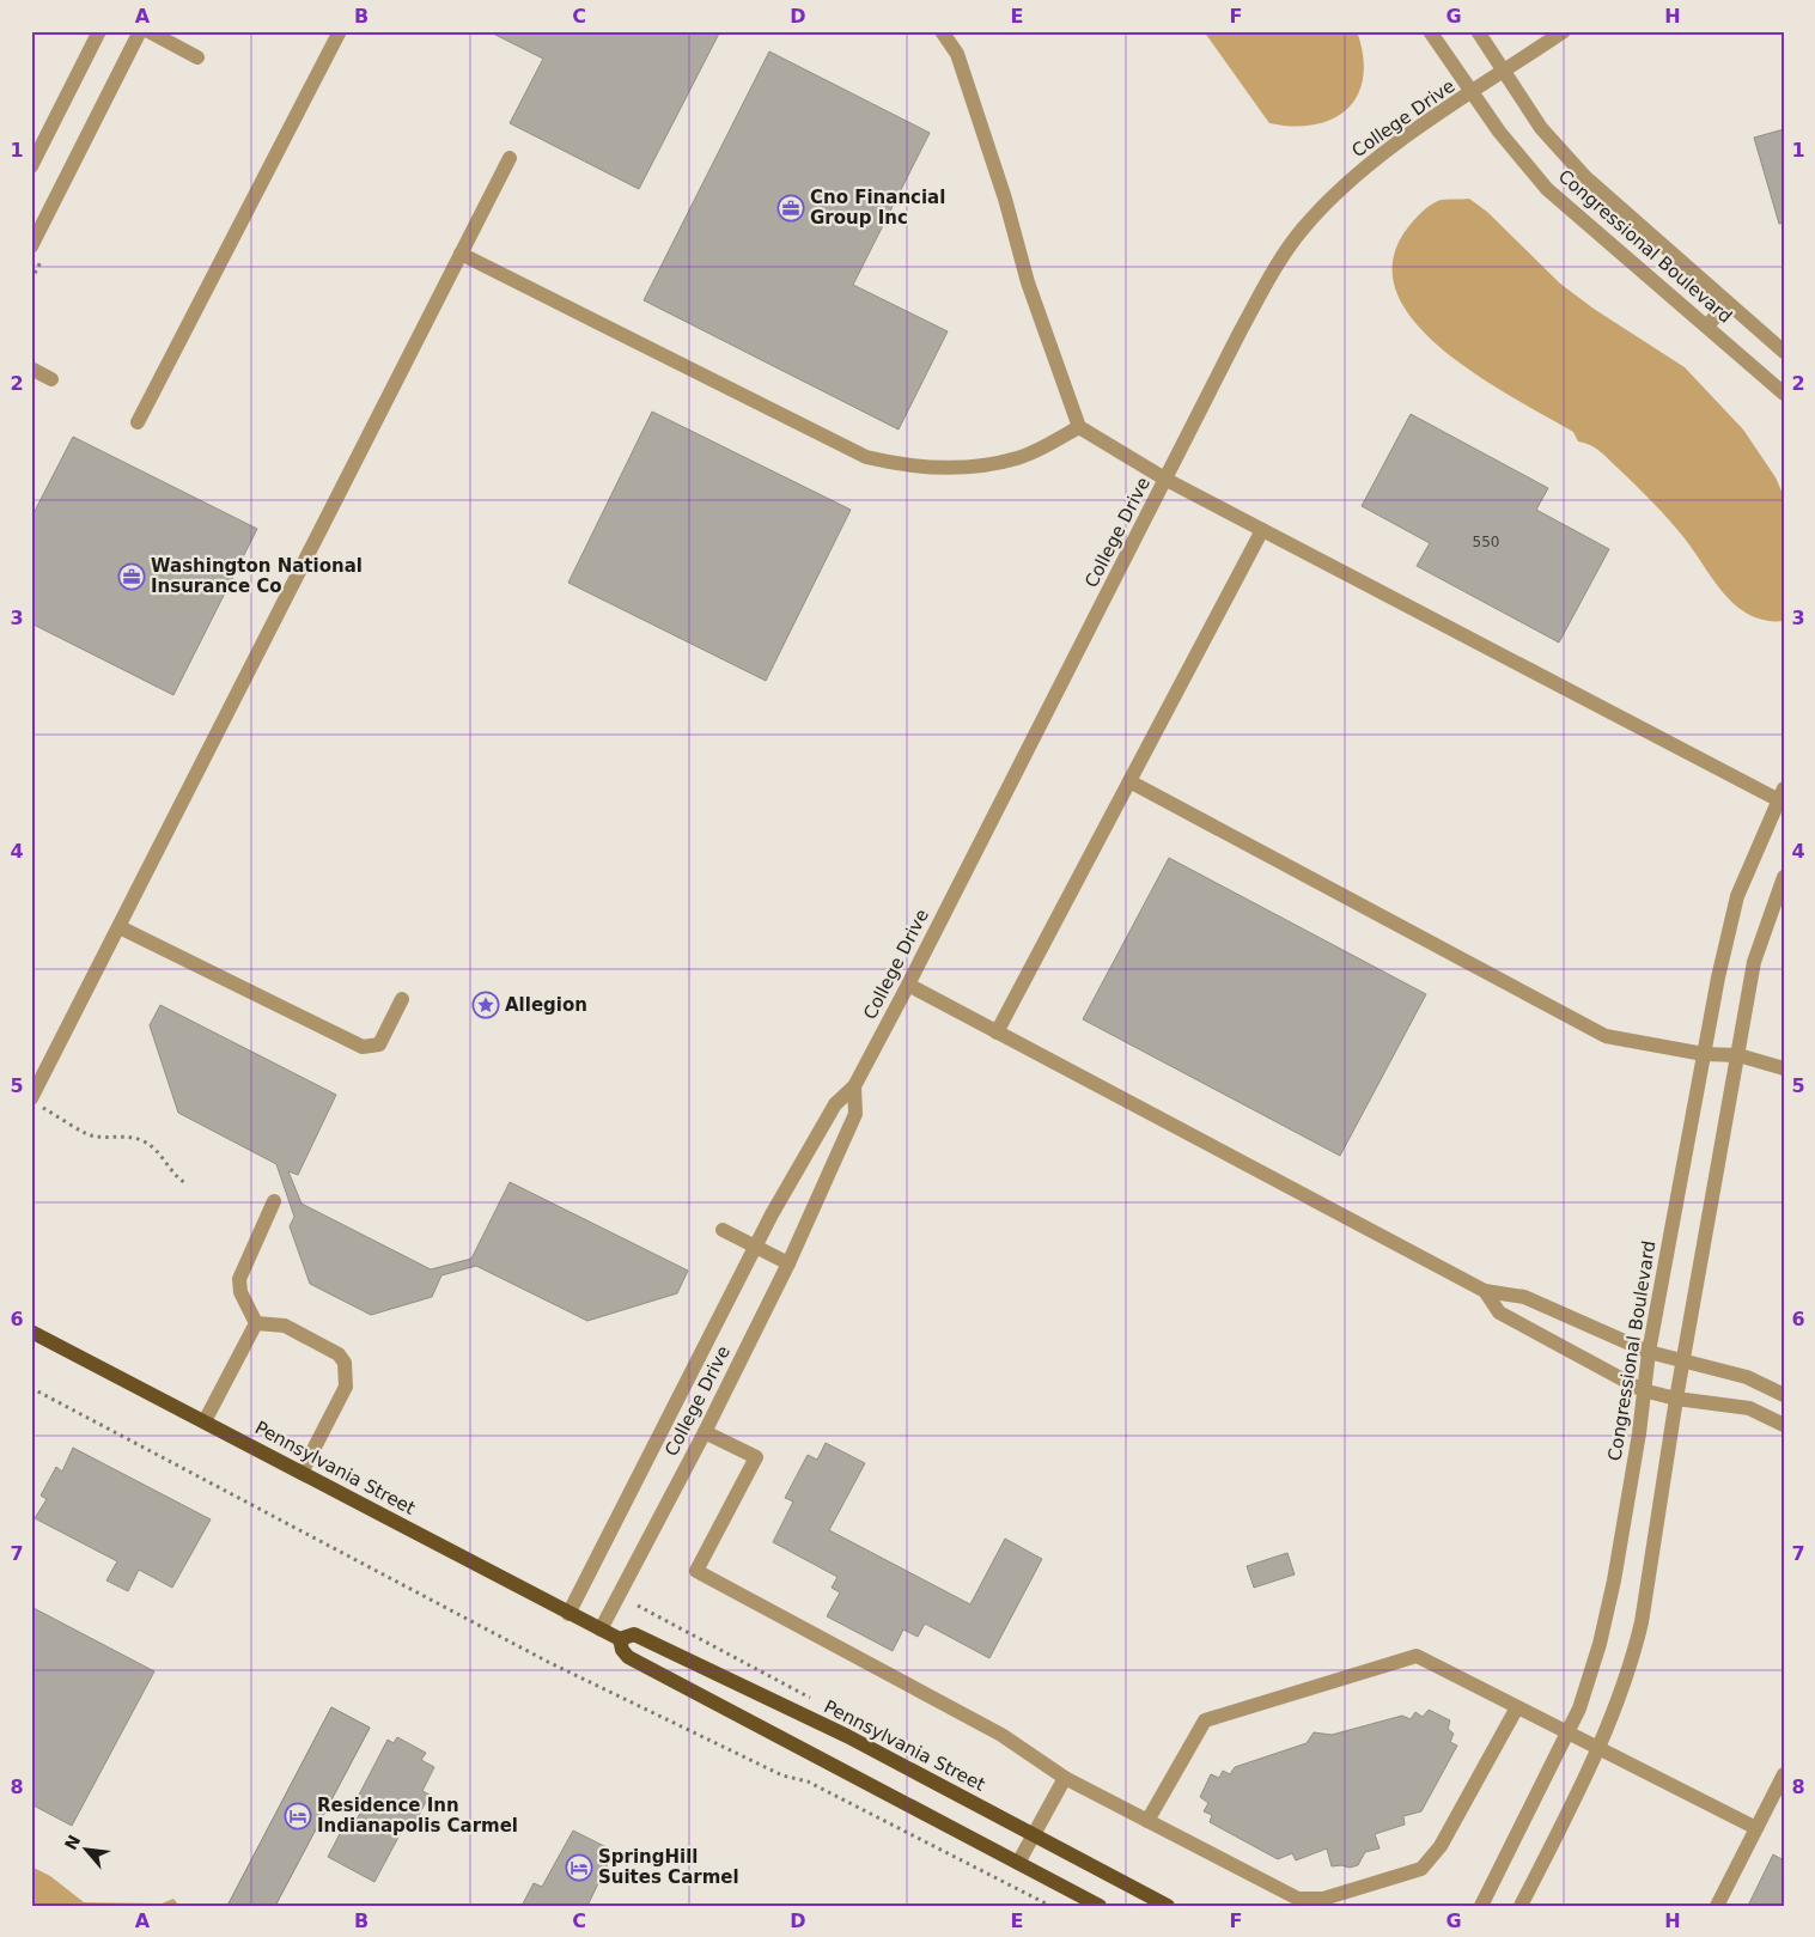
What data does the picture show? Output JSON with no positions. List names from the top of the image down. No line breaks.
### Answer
{"streets":{"main road":["Pennsylvania Street"],"street":["College Drive","Congressional Boulevard"]},"crossings":[["College Drive","Congressional Boulevard"],["College Drive","Pennsylvania Street"]],"places":{"office":["Cno Financial Group Inc","Washington National Insurance Co"],"place":["Allegion"],"hotel":["Residence Inn Indianapolis Carmel","SpringHill Suites Carmel"]},"house_numbers":["550"],"north":"top left","grid":{"columns":["A","B","C","D","E","F","G","H"],"rows":["1","2","3","4","5","6","7","8"]}}
